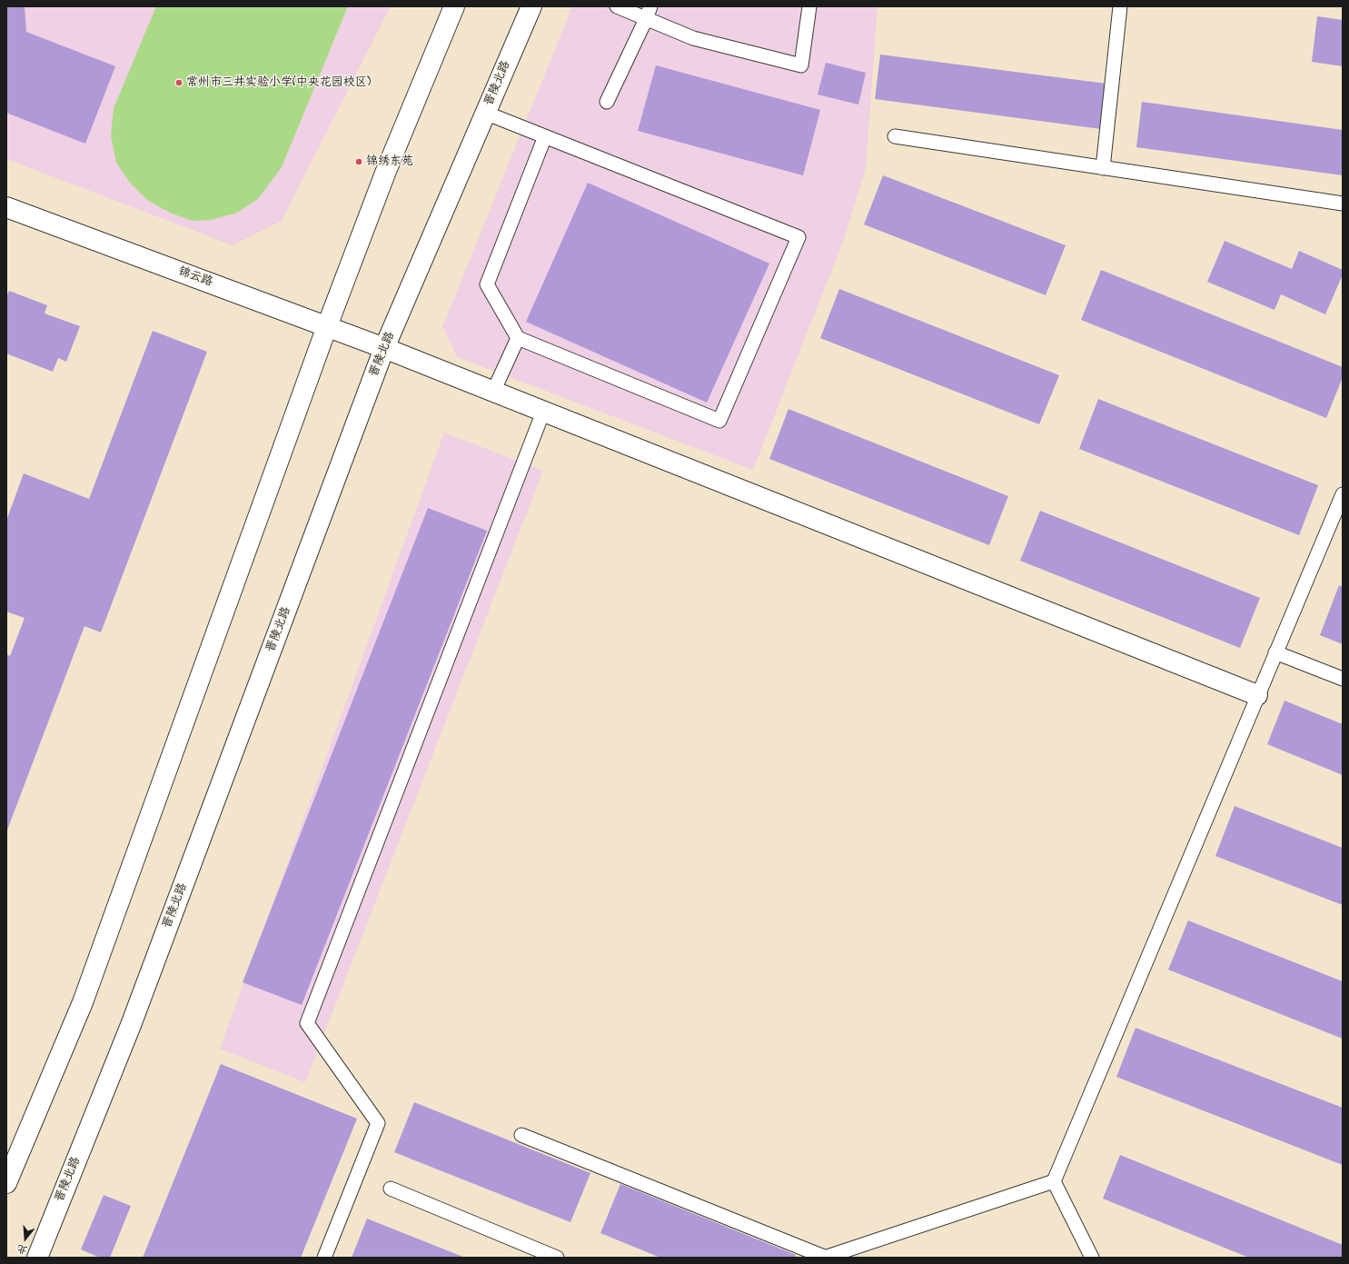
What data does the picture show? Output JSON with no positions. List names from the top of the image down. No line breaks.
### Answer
{"streets":{"main road":["晋陵北路","锦云路"]},"crossings":[["晋陵北路","锦云路"]],"places":["常州市三井实验小学(中央花园校区)","锦绣东苑"],"north":"bottom"}
